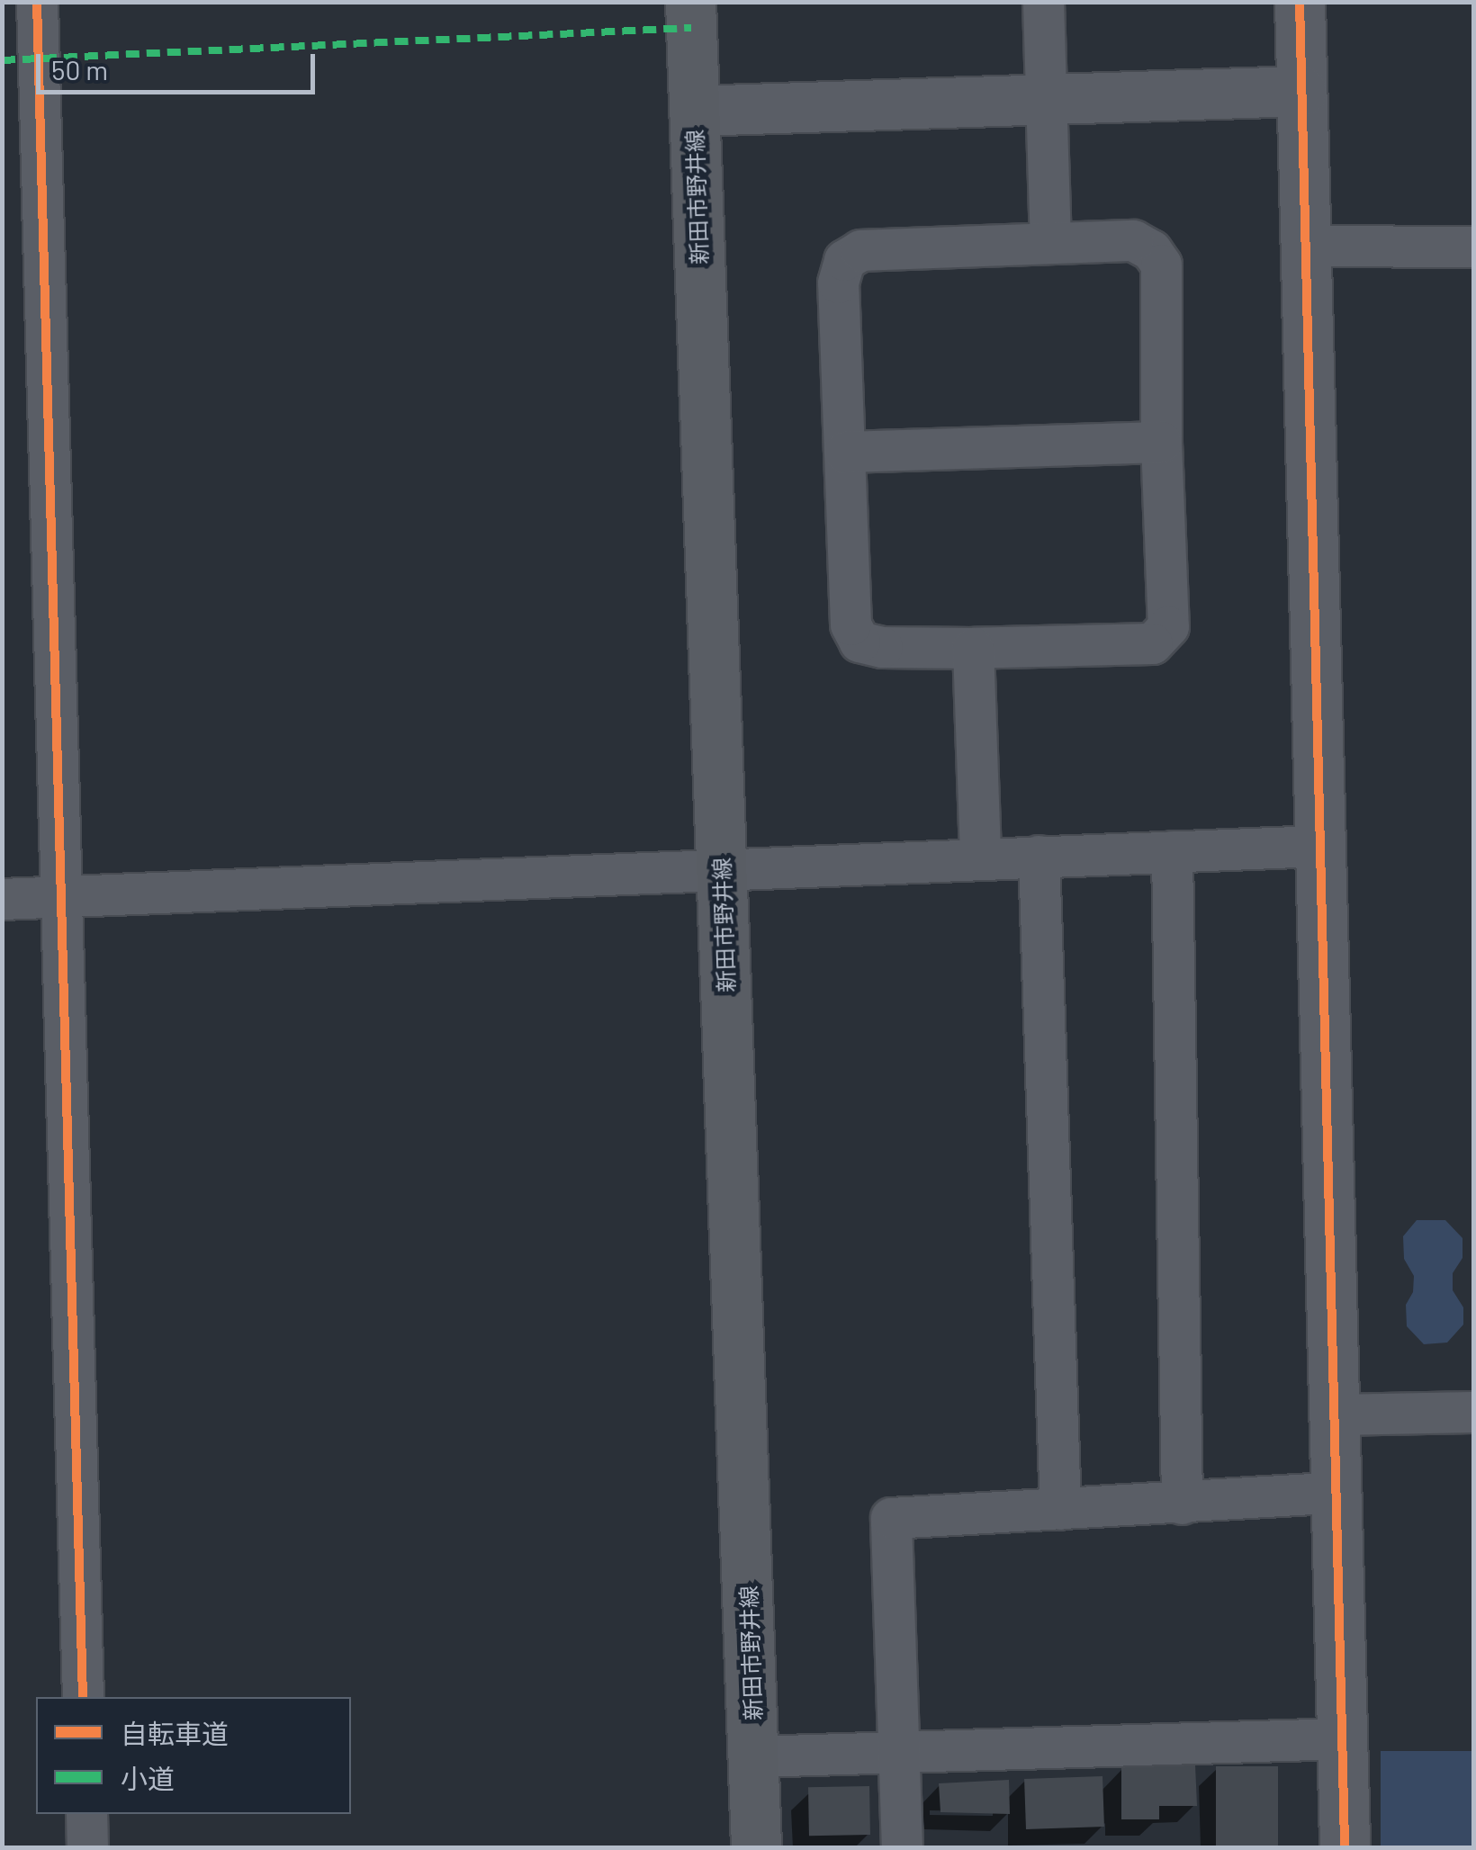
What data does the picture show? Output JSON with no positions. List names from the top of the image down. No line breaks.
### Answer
{"streets":{"main road":["新田市野井線"]},"legend":["自転車道","小道"],"scale_bar":"50 m"}
